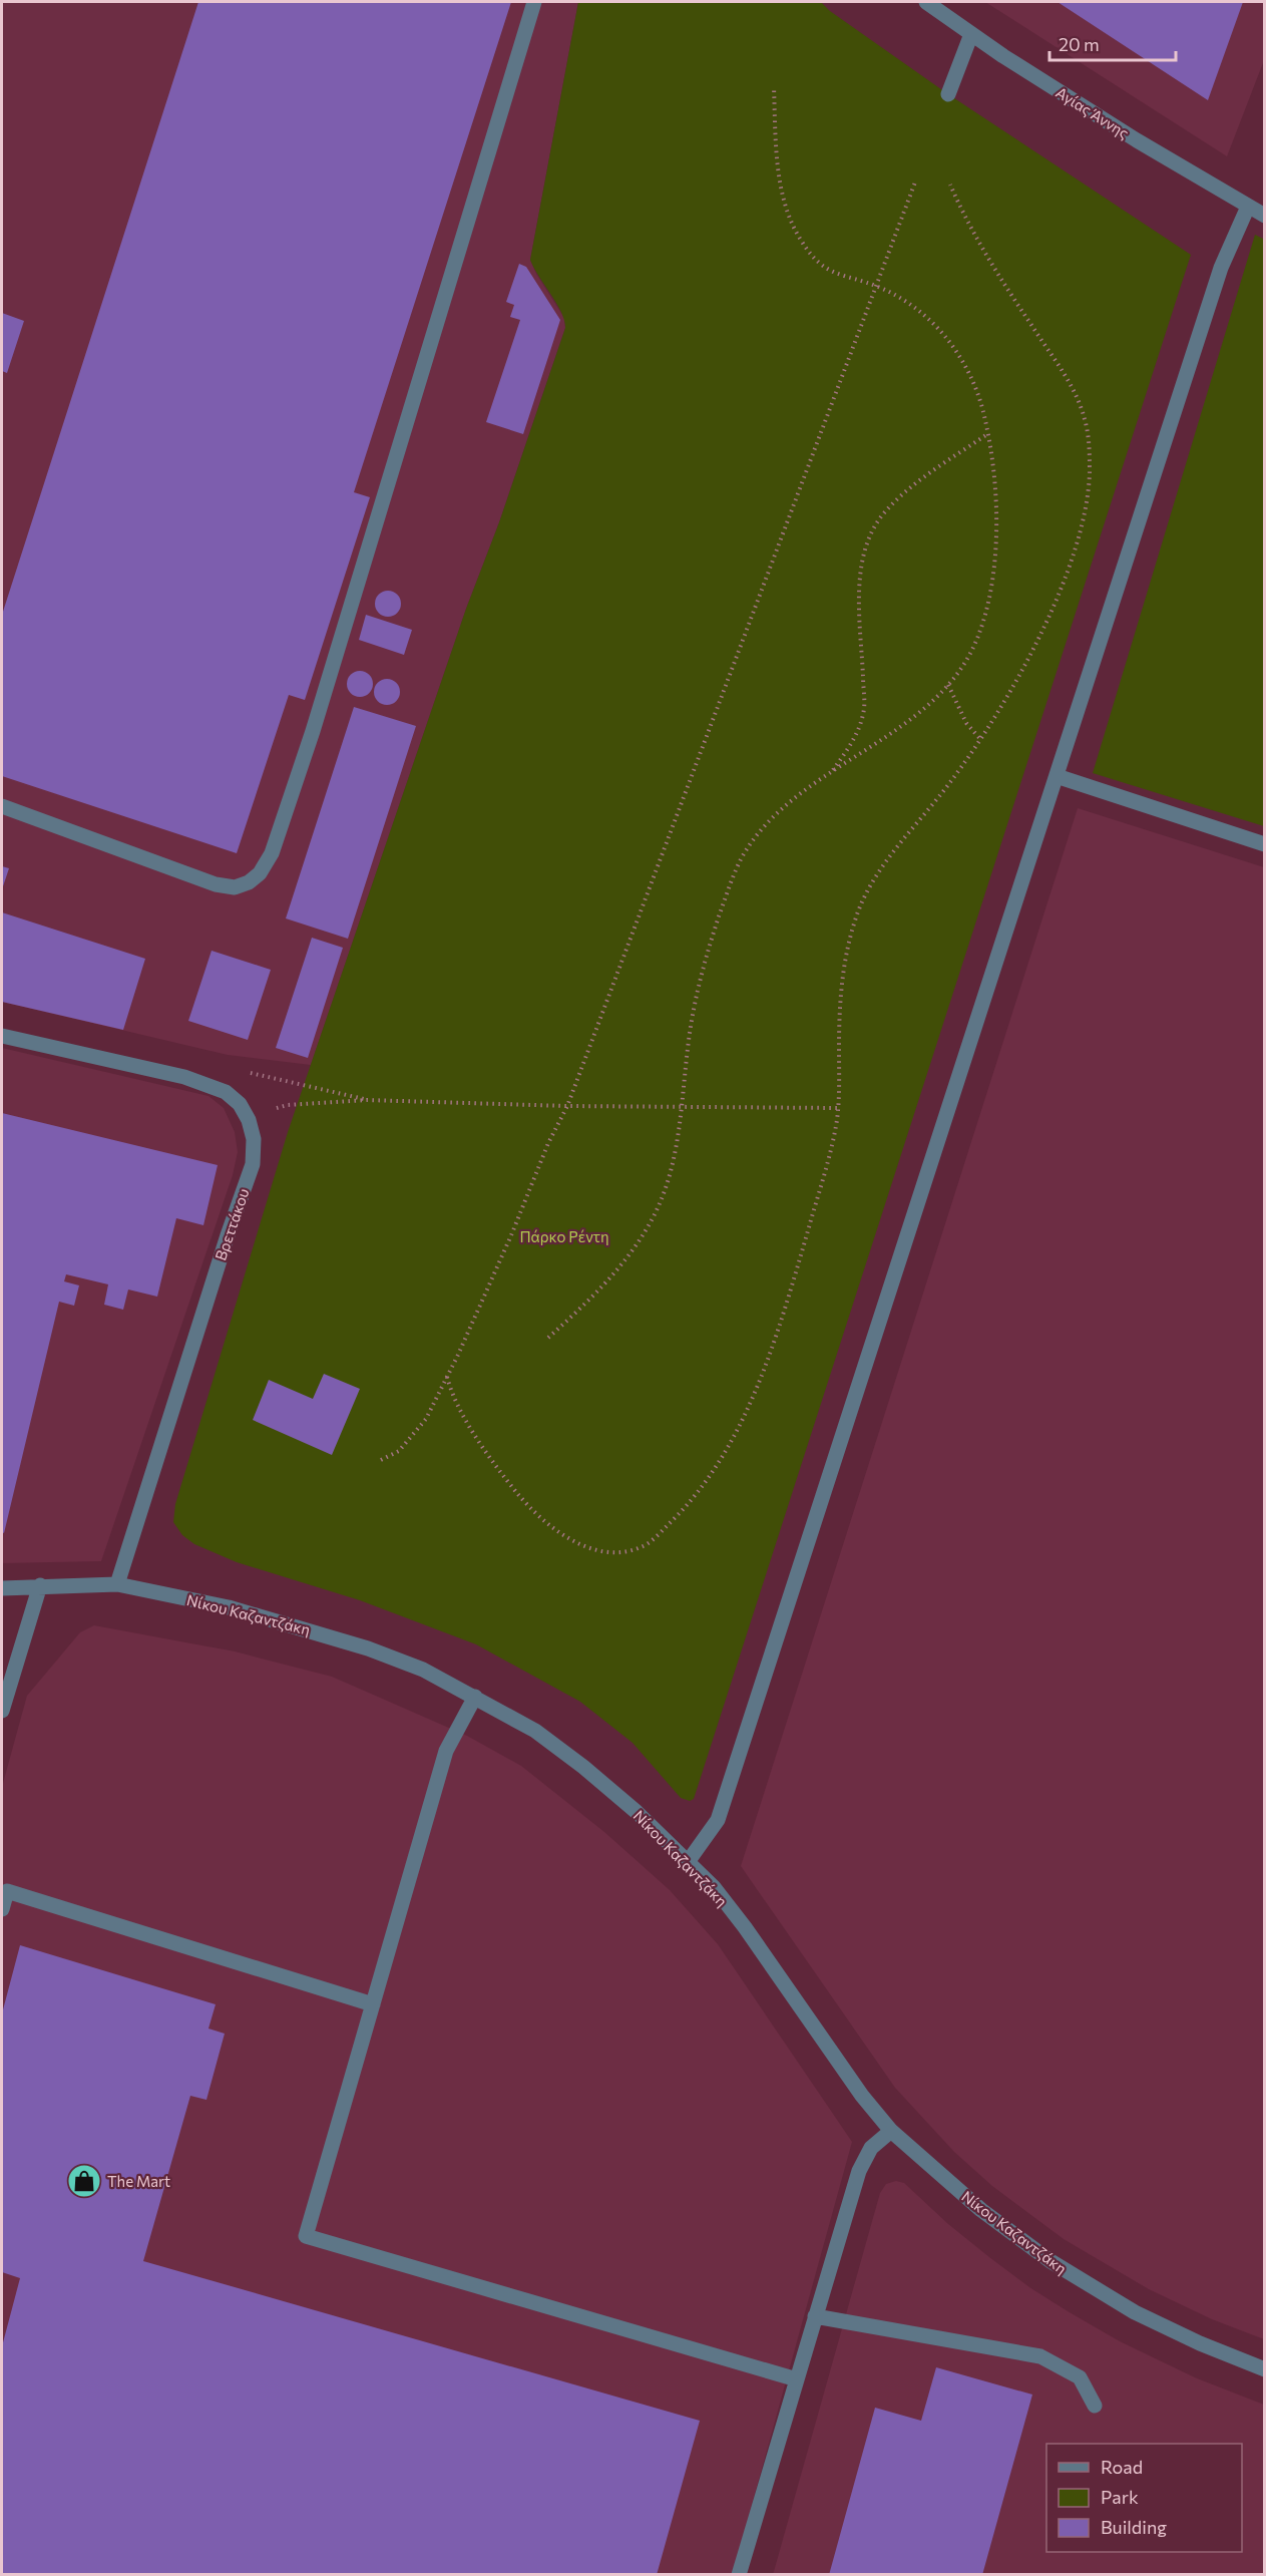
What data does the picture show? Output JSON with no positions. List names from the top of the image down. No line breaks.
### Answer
{"streets":{"street":["Αγίας Άννης","Βρεττάκου","Νίκου Καζαντζάκη"]},"crossings":[["Βρεττάκου","Νίκου Καζαντζάκη"]],"parks":["Πάρκο Ρέντη"],"places":{"shop":["The Mart"]},"legend":["Road","Park","Building"],"scale_bar":"20 m"}
